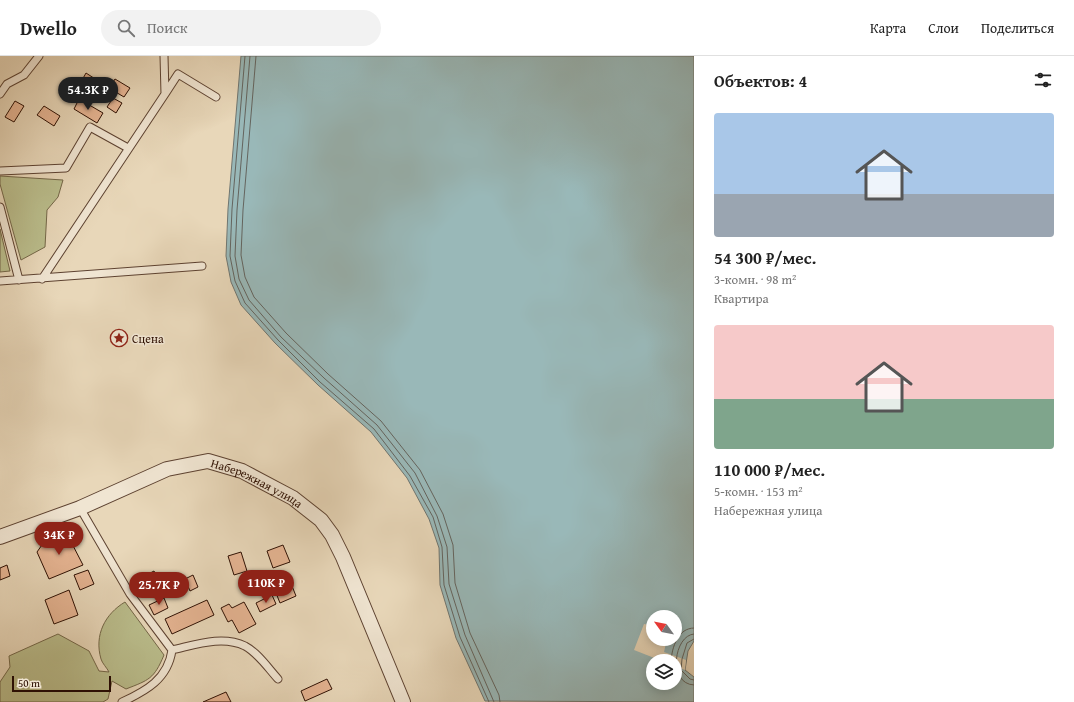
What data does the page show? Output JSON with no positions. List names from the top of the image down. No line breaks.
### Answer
{"streets":{"street":["Набережная улица"]},"places":{"place":["Сцена"]},"scale_bar":"50 m","north":"top left","page":{"header":"Dwello","search":"Поиск","nav":["Карта","Слои","Поделиться"],"heading":"Объектов: 4","price":["54.3K ₽","34K ₽","110K ₽","25.7K ₽"],"list":[{"name":"54 300 ₽/мес.","note":"3-комн. · 98 m² · Квартира"},{"name":"110 000 ₽/мес.","note":"5-комн. · 153 m² · Набережная улица"}],"scale":"50 m"}}
